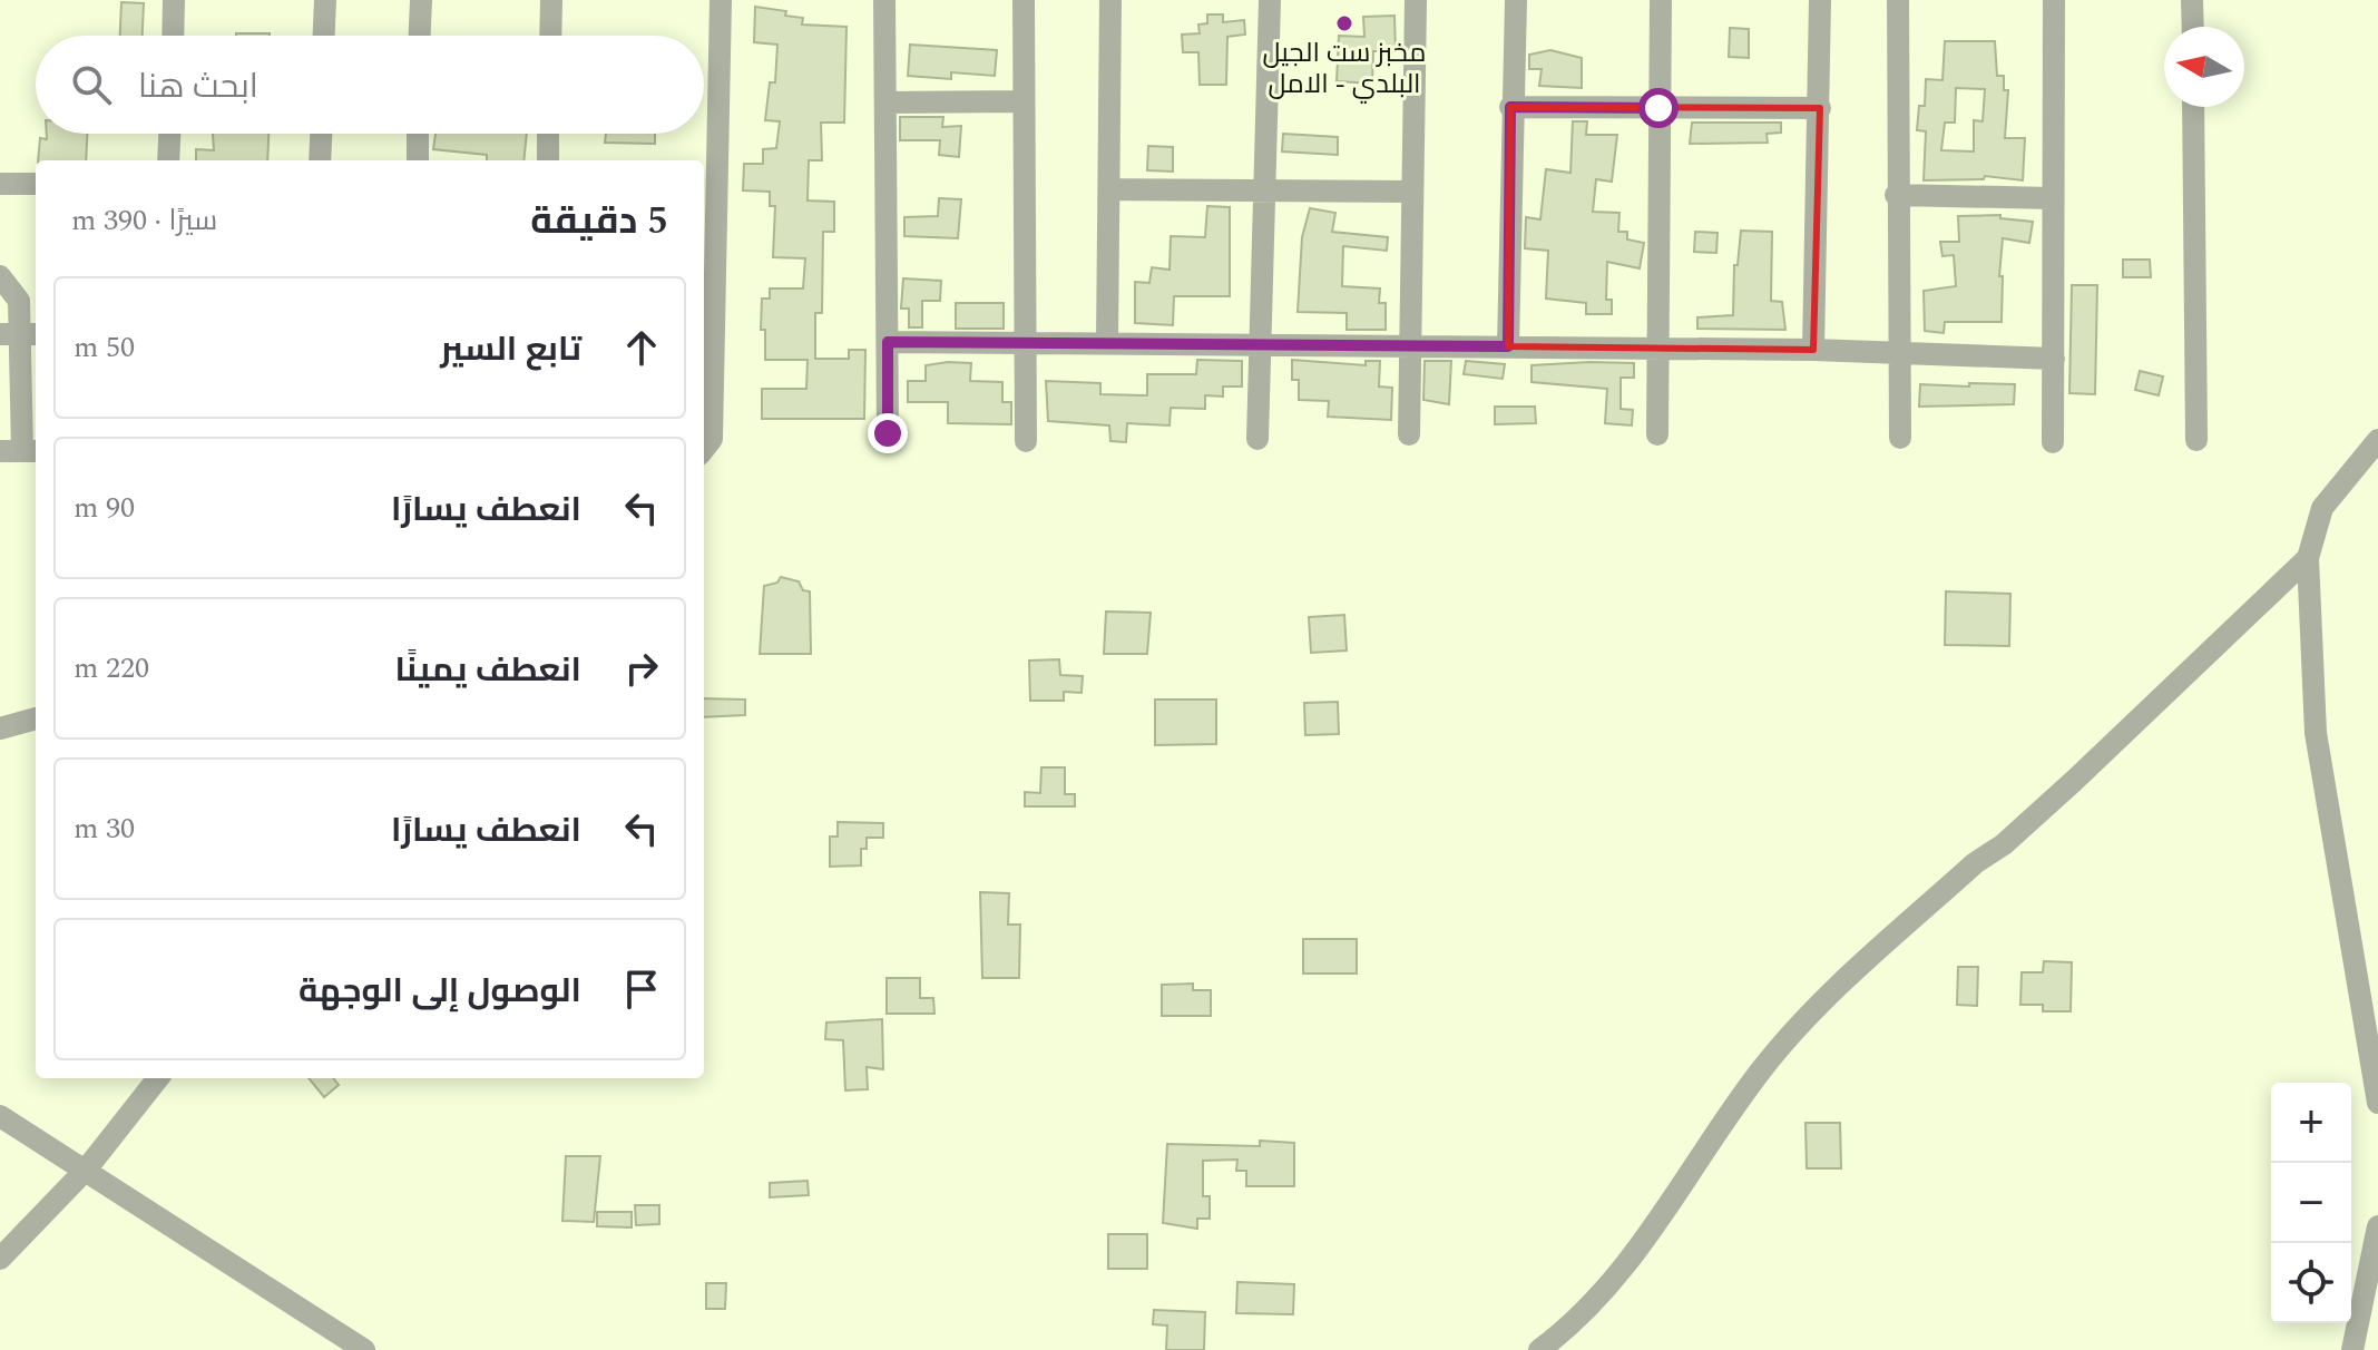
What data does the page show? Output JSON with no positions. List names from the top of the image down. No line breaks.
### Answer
{"places":["مخبز ست الجيل البلدي - الامل"],"north":"left","page":{"search":"ابحث هنا","heading":["5 دقيقة","سيرًا · 390 m"],"list":[["تابع السير","50 m"],["انعطف يسارًا","90 m"],["انعطف يمينًا","220 m"],["انعطف يسارًا","30 m"],"الوصول إلى الوجهة"],"map_buttons":["+","−"]}}
